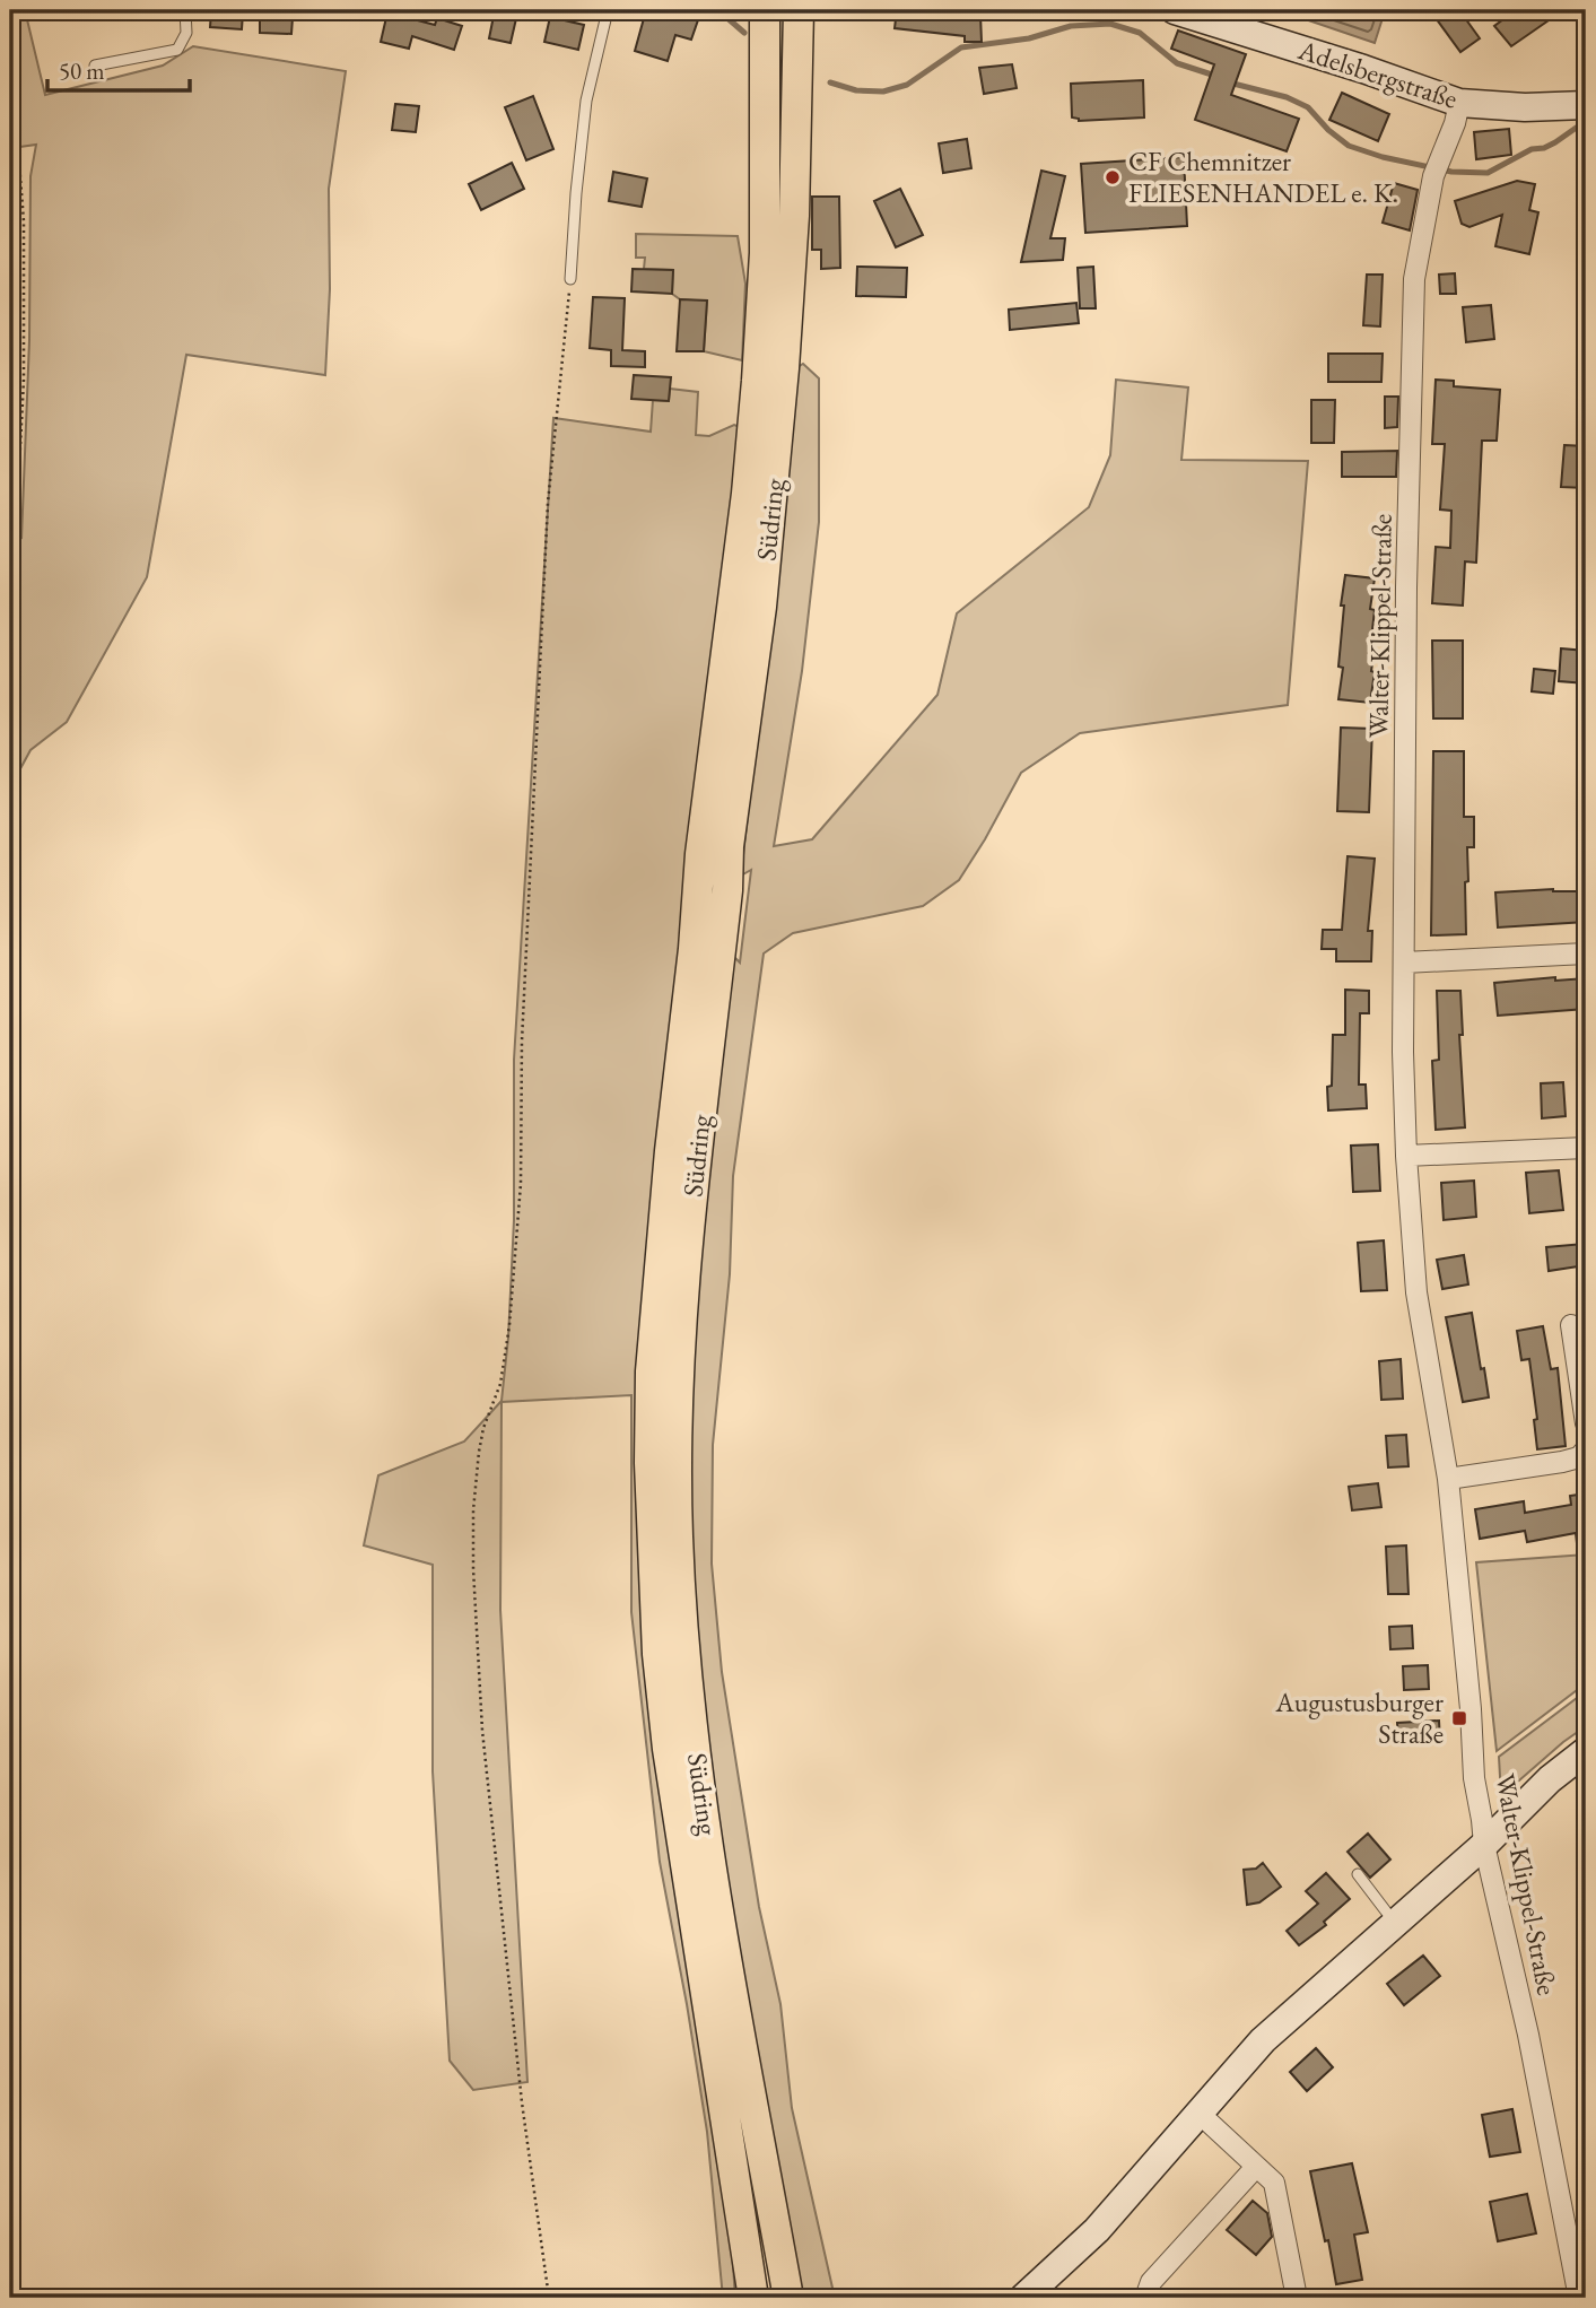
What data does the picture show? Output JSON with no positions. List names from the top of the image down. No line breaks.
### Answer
{"streets":{"main road":["Adelsbergstraße","Südring"],"street":["Walter-Klippel-Straße"]},"crossings":[["Adelsbergstraße","Walter-Klippel-Straße"]],"places":{"other":["CF Chemnitzer FLIESENHANDEL e. K."],"transit":["Augustusburger Straße"]},"scale_bar":"50 m"}
